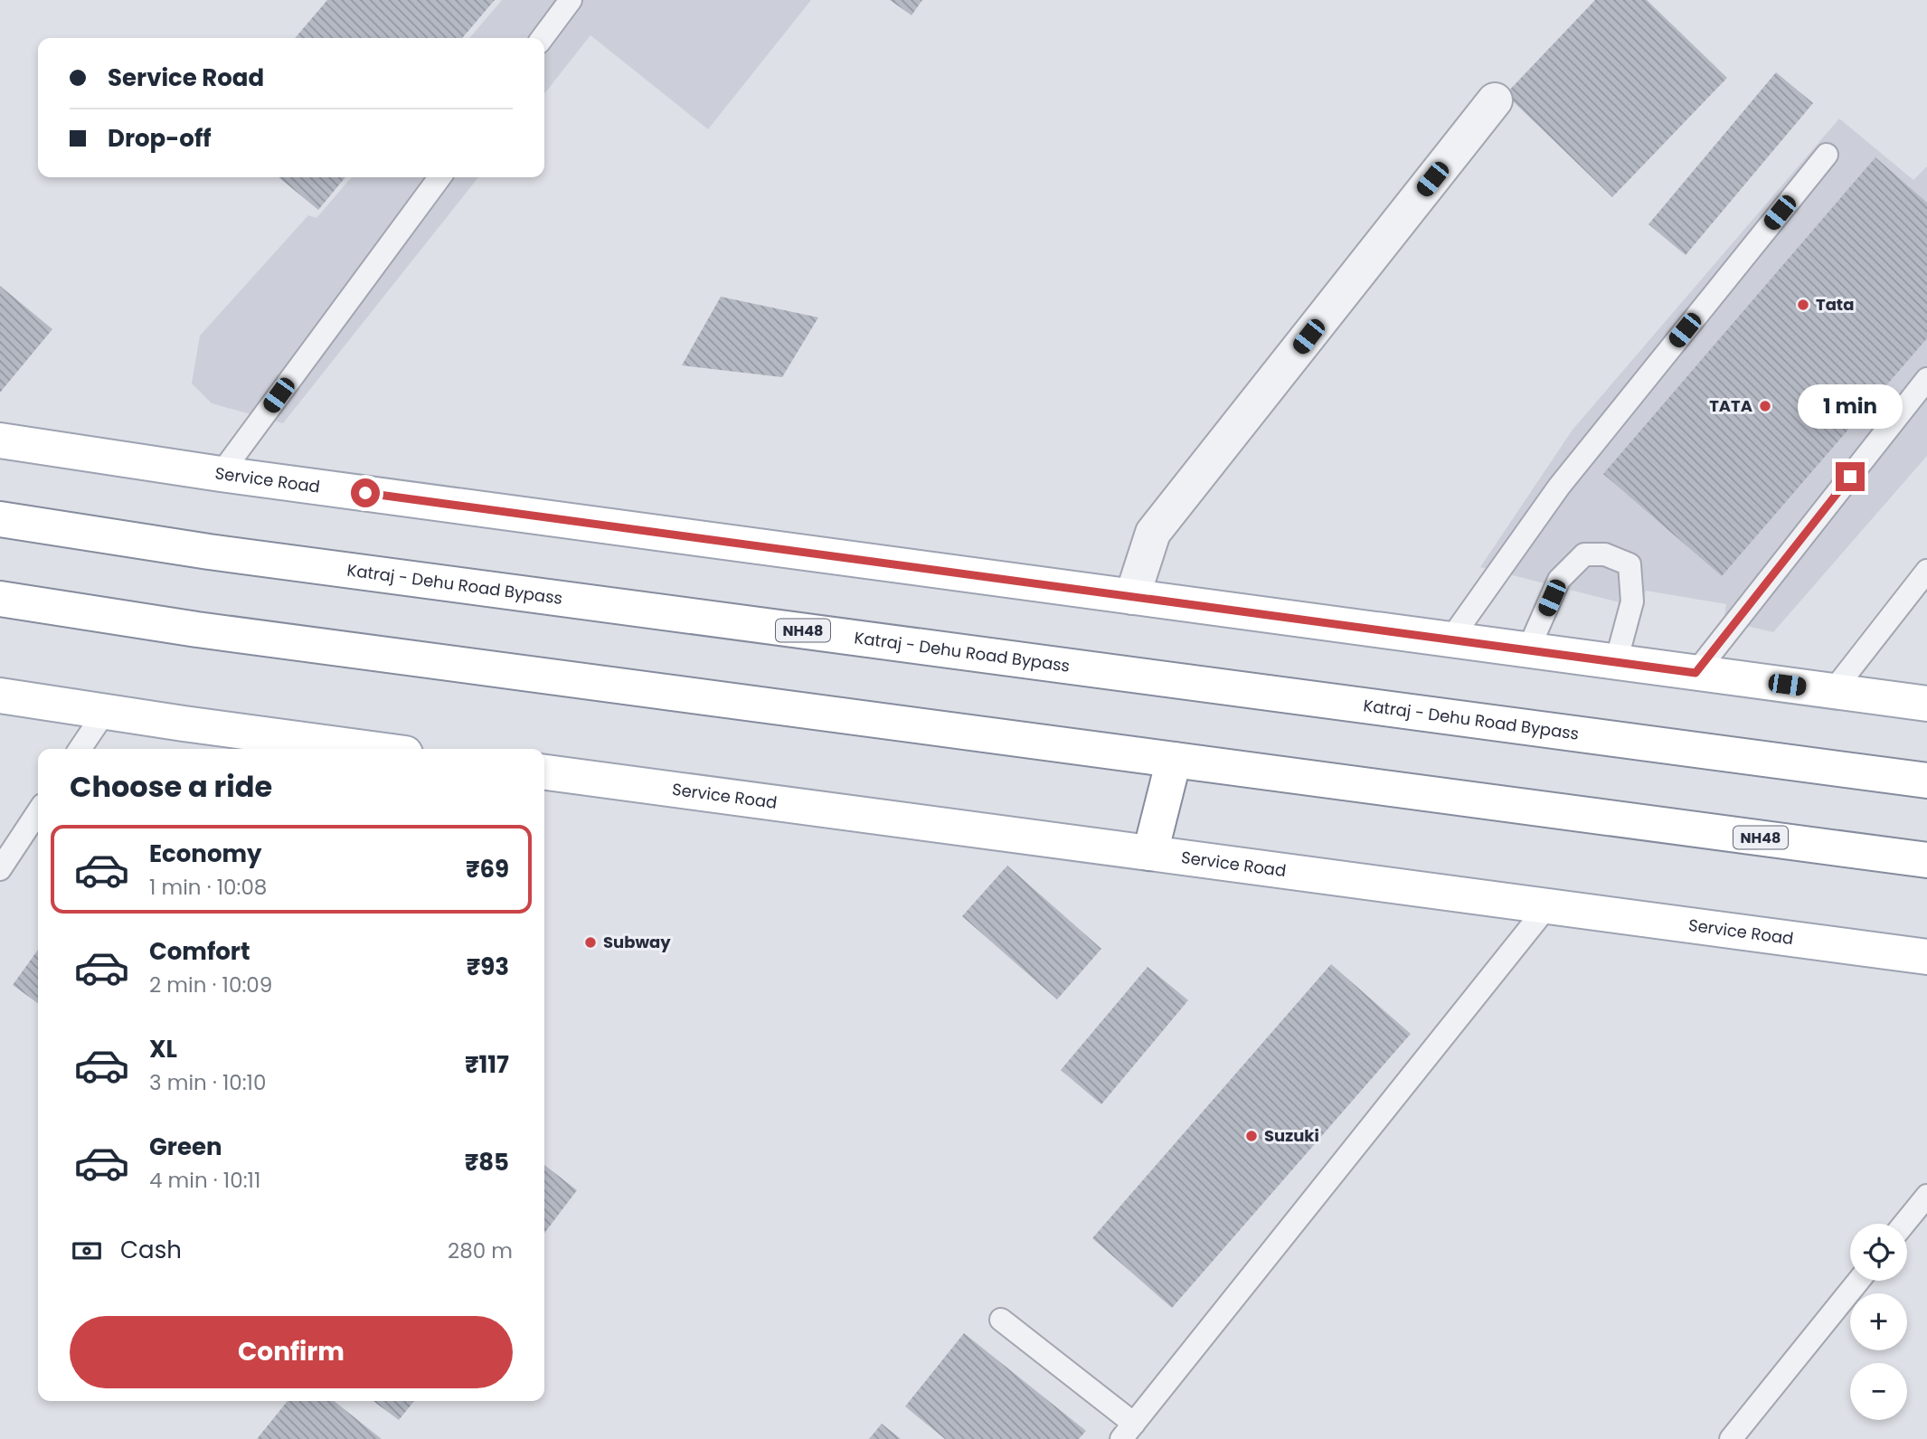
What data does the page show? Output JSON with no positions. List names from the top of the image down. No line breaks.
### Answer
{"streets":{"main road":["Service Road","Katraj - Dehu Road Bypass","NH48"]},"places":["Tata","TATA","Subway","Suzuki"],"page":{"banner":["Service Road","Drop-off"],"bubble":"1 min","heading":"Choose a ride","list":[{"name":"Economy","note":"1 min · 10:08","value":"₹69"},{"name":"Comfort","note":"2 min · 10:09","value":"₹93"},{"name":"XL","note":"3 min · 10:10","value":"₹117"},{"name":"Green","note":"4 min · 10:11","value":"₹85"}],"pay":["Cash","280 m"],"map_buttons":["+","−"],"buttons":"Confirm"}}
